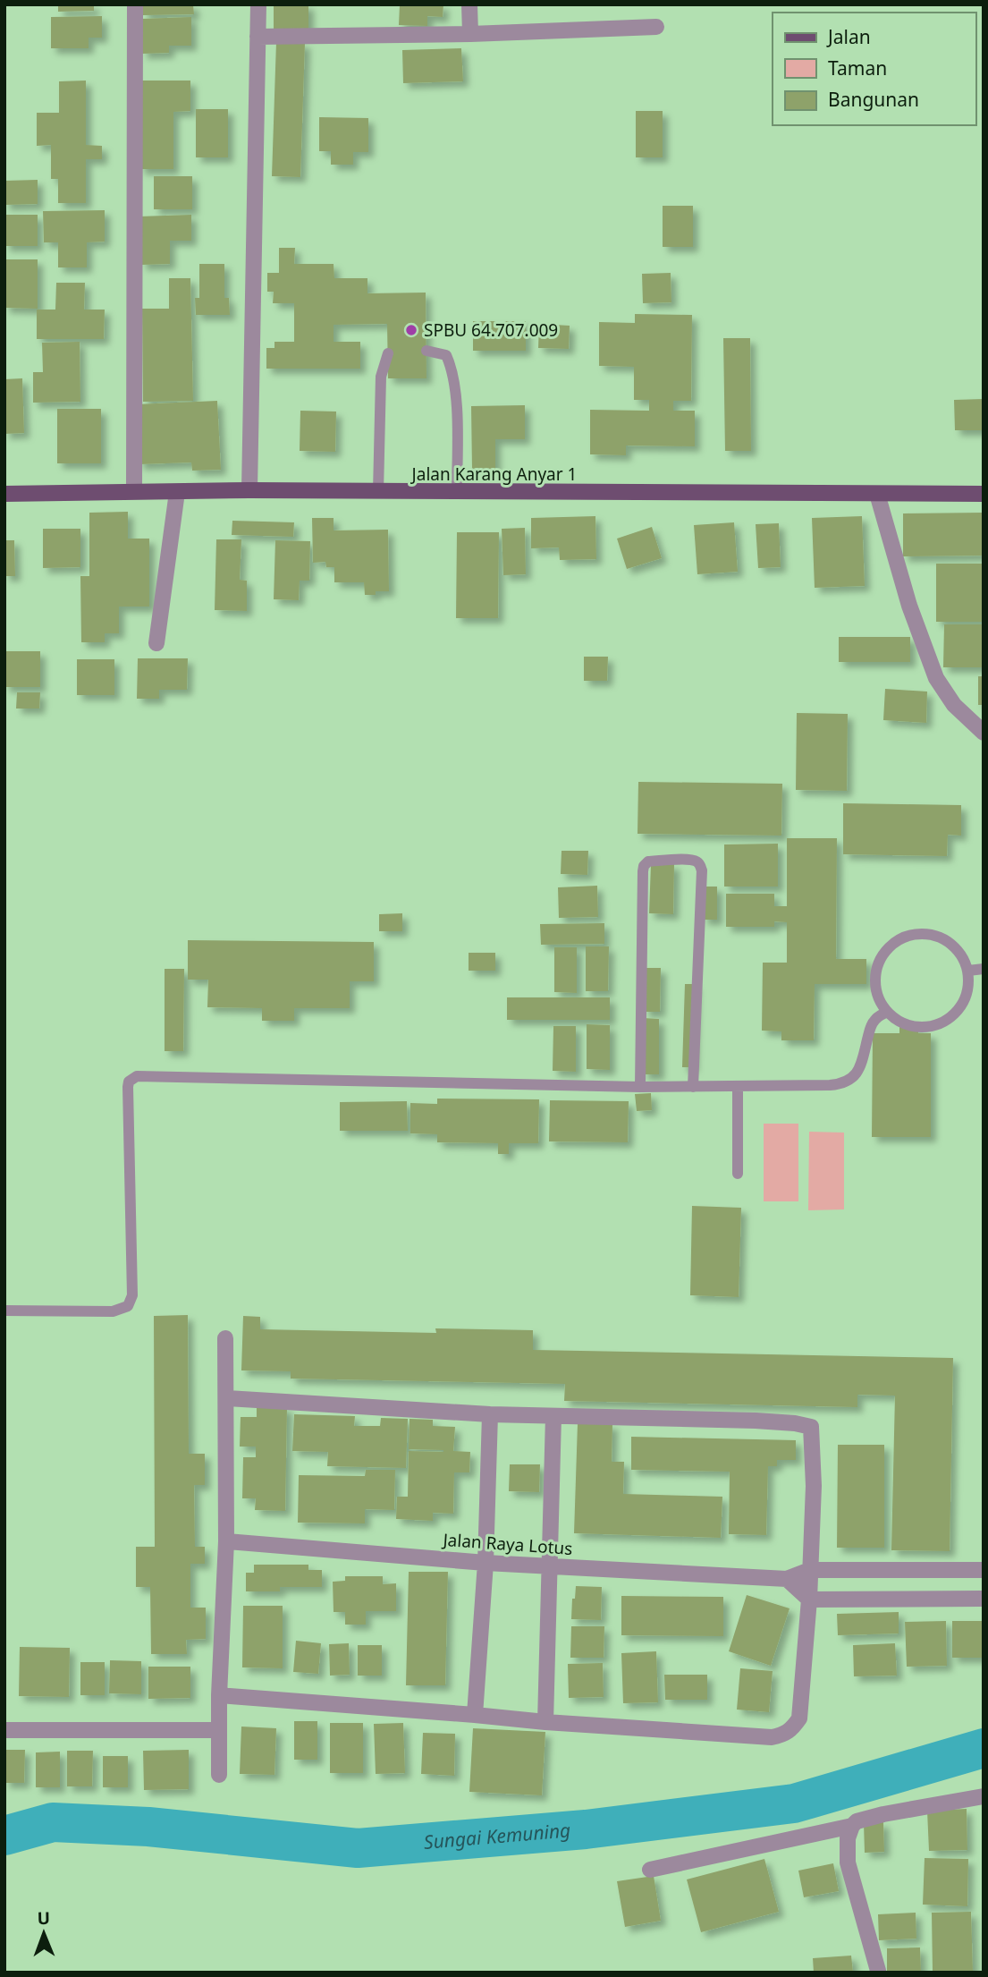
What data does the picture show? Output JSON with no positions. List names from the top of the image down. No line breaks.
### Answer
{"streets":{"main road":["Jalan Karang Anyar 1"],"street":["Jalan Raya Lotus"]},"water":["Sungai Kemuning"],"places":["SPBU 64.707.009"],"legend":["Jalan","Taman","Bangunan"],"north":"top"}
